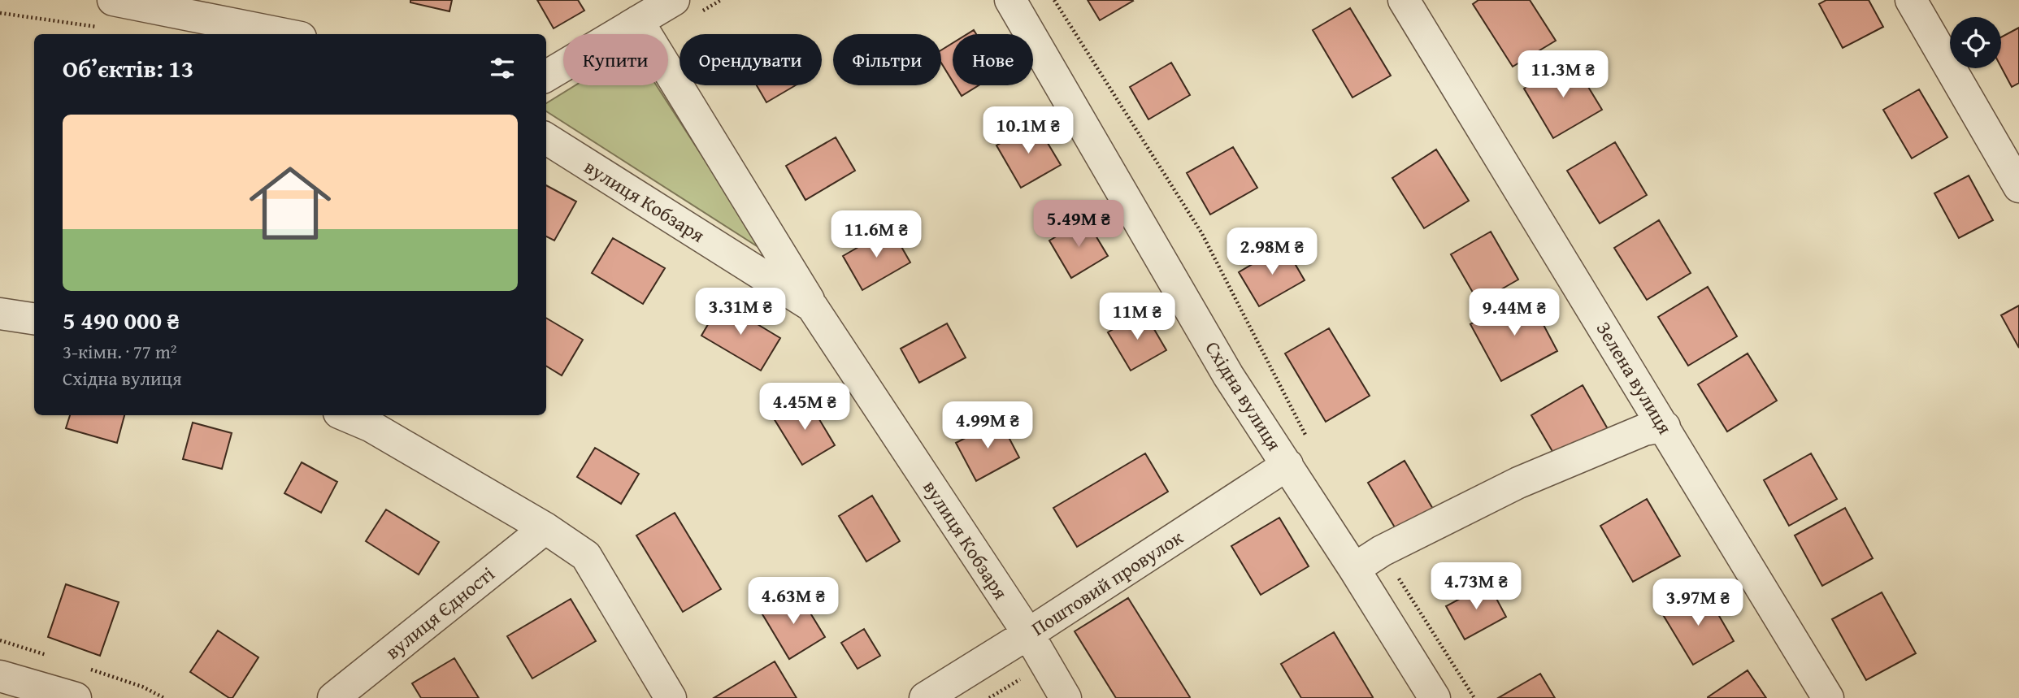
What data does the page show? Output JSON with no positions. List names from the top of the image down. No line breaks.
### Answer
{"streets":{"street":["вулиця Кобзаря","Зелена вулиця","Східна вулиця","Поштовий провулок","вулиця Єдності"]},"crossings":[["вулиця Кобзаря","Поштовий провулок"],["Східна вулиця","Поштовий провулок"]],"page":{"chip":["Купити","Орендувати","Фільтри","Нове"],"heading":"Об’єктів: 13","price":["11.3M ₴","10.1M ₴","5.49M ₴","11.6M ₴","2.98M ₴","3.31M ₴","9.44M ₴","11M ₴","4.45M ₴","4.99M ₴","4.73M ₴","4.63M ₴","3.97M ₴"],"list":[{"name":"5 490 000 ₴","note":"3-кімн. · 77 m² · Східна вулиця"}]}}
